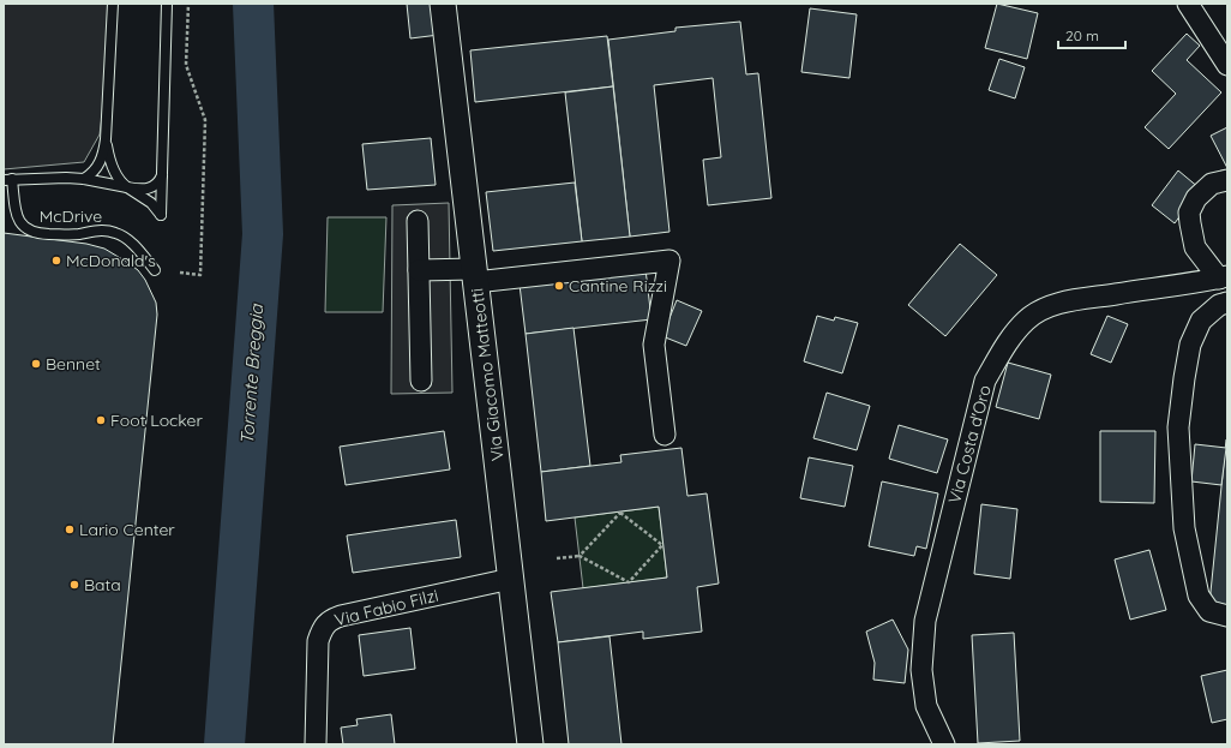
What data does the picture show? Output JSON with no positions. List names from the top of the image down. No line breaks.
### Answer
{"streets":{"street":["Via Giacomo Matteotti","Via Costa d'Oro","Via Fabio Filzi"],"lane":["McDrive"]},"crossings":[["Via Giacomo Matteotti","Via Fabio Filzi"]],"water":["Torrente Breggia"],"places":["McDonald's","Cantine Rizzi","Bennet","Foot Locker","Lario Center","Bata"],"scale_bar":"20 m"}
